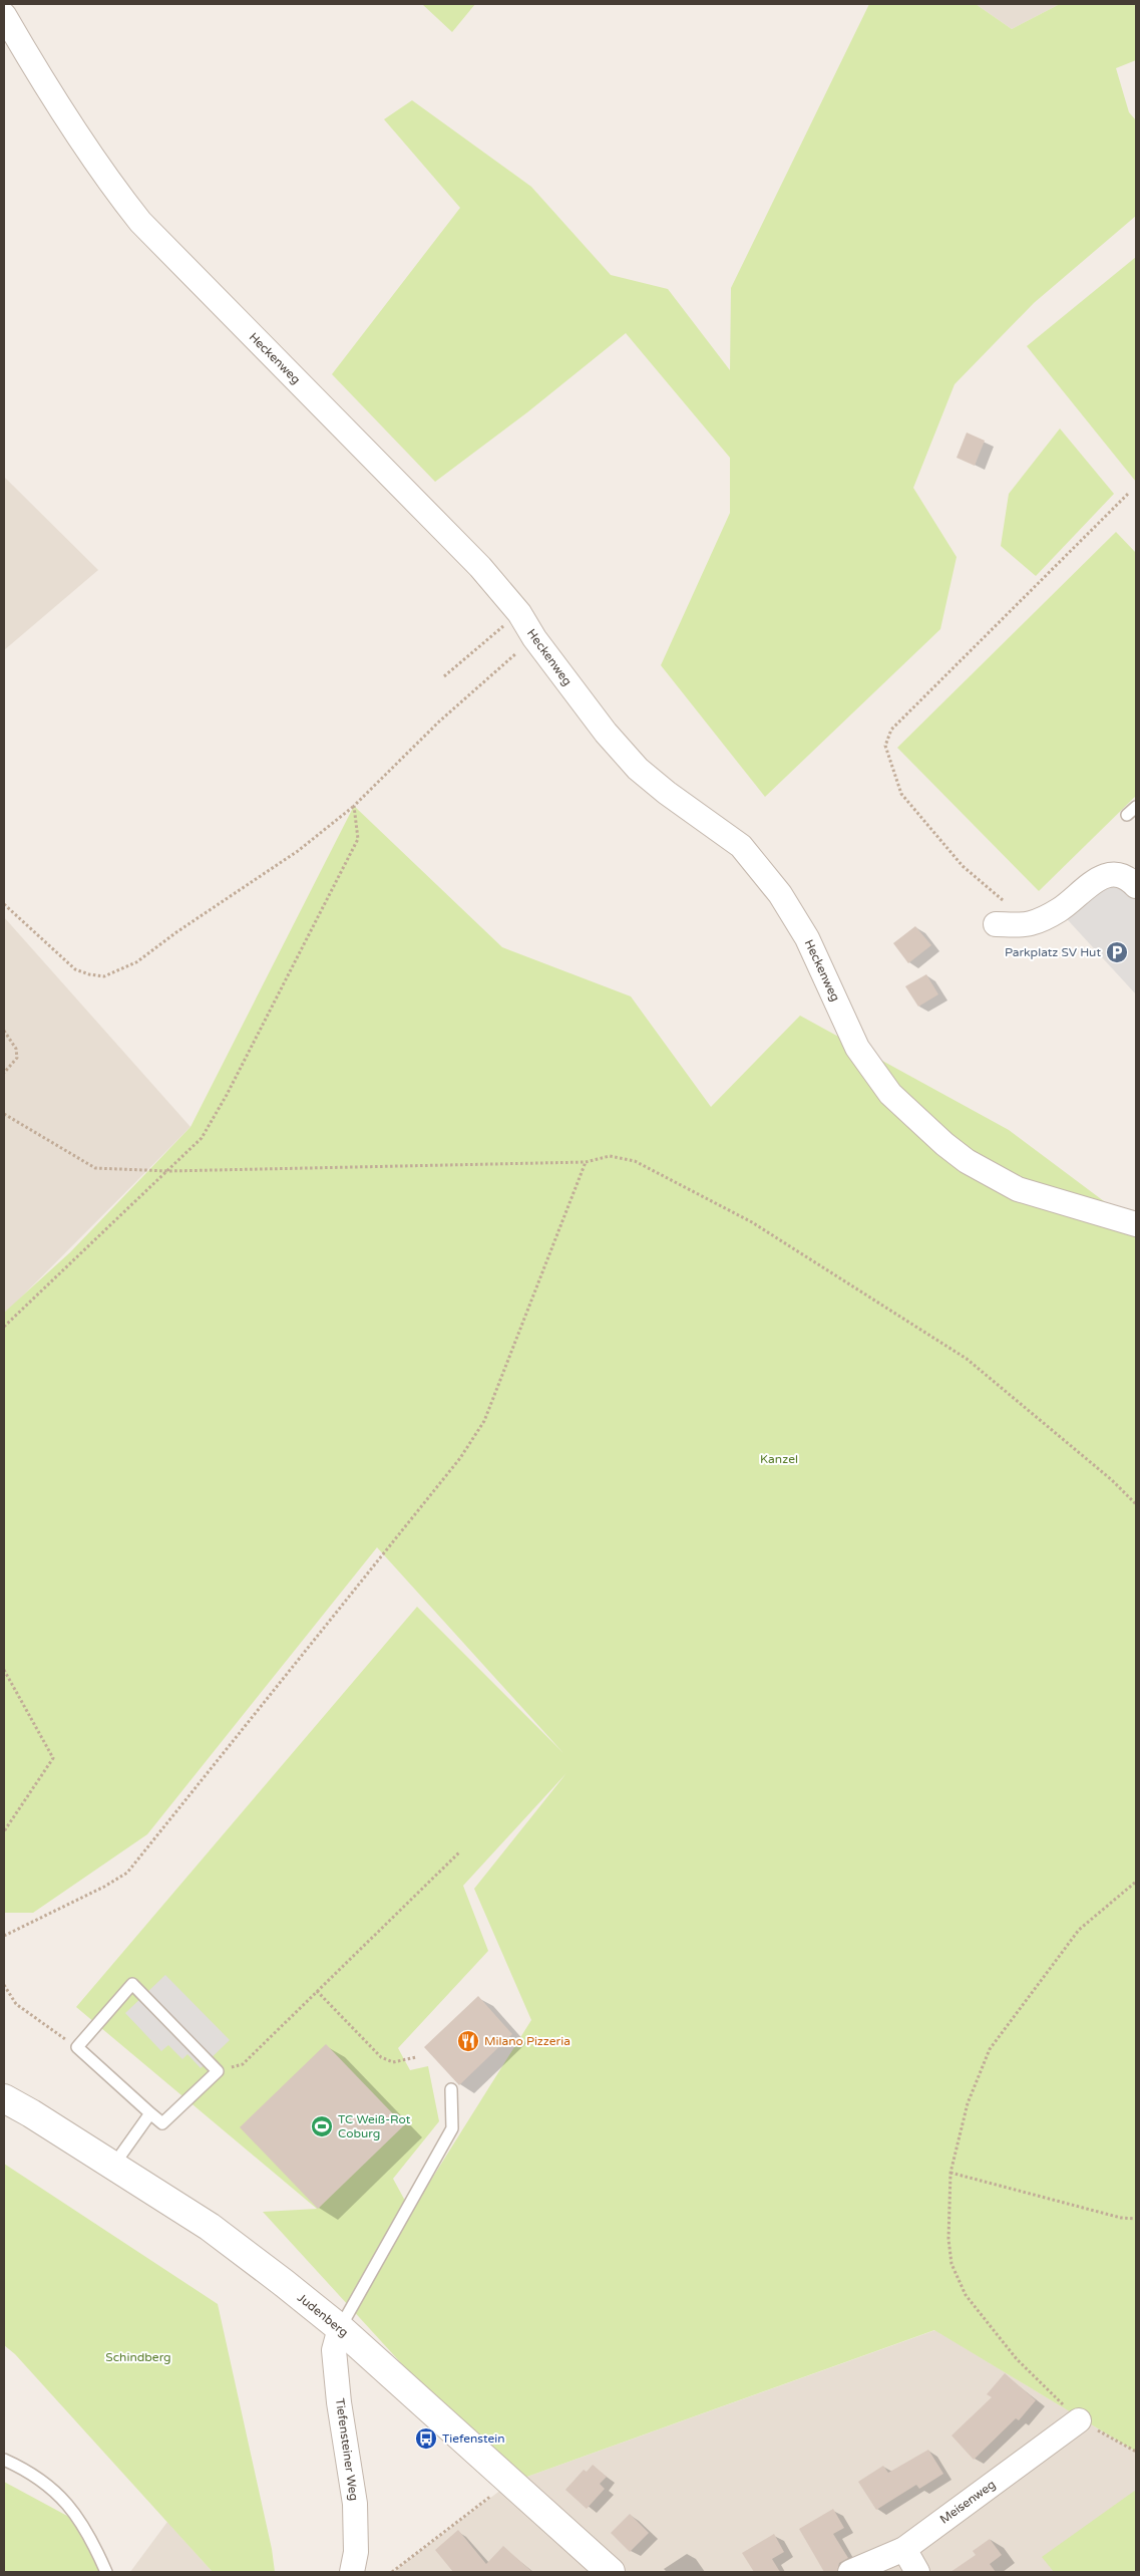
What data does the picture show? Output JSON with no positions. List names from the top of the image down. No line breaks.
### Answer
{"streets":{"street":["Heckenweg","Judenberg","Tiefensteiner Weg","Meisenweg"]},"crossings":[["Judenberg","Tiefensteiner Weg"]],"parks":["Kanzel","Schindberg"],"places":{"parking":["Parkplatz SV Hut"],"restaurant":["Milano Pizzeria"],"sports":["TC Weiß-Rot Coburg"],"bus stop":["Tiefenstein"]}}
